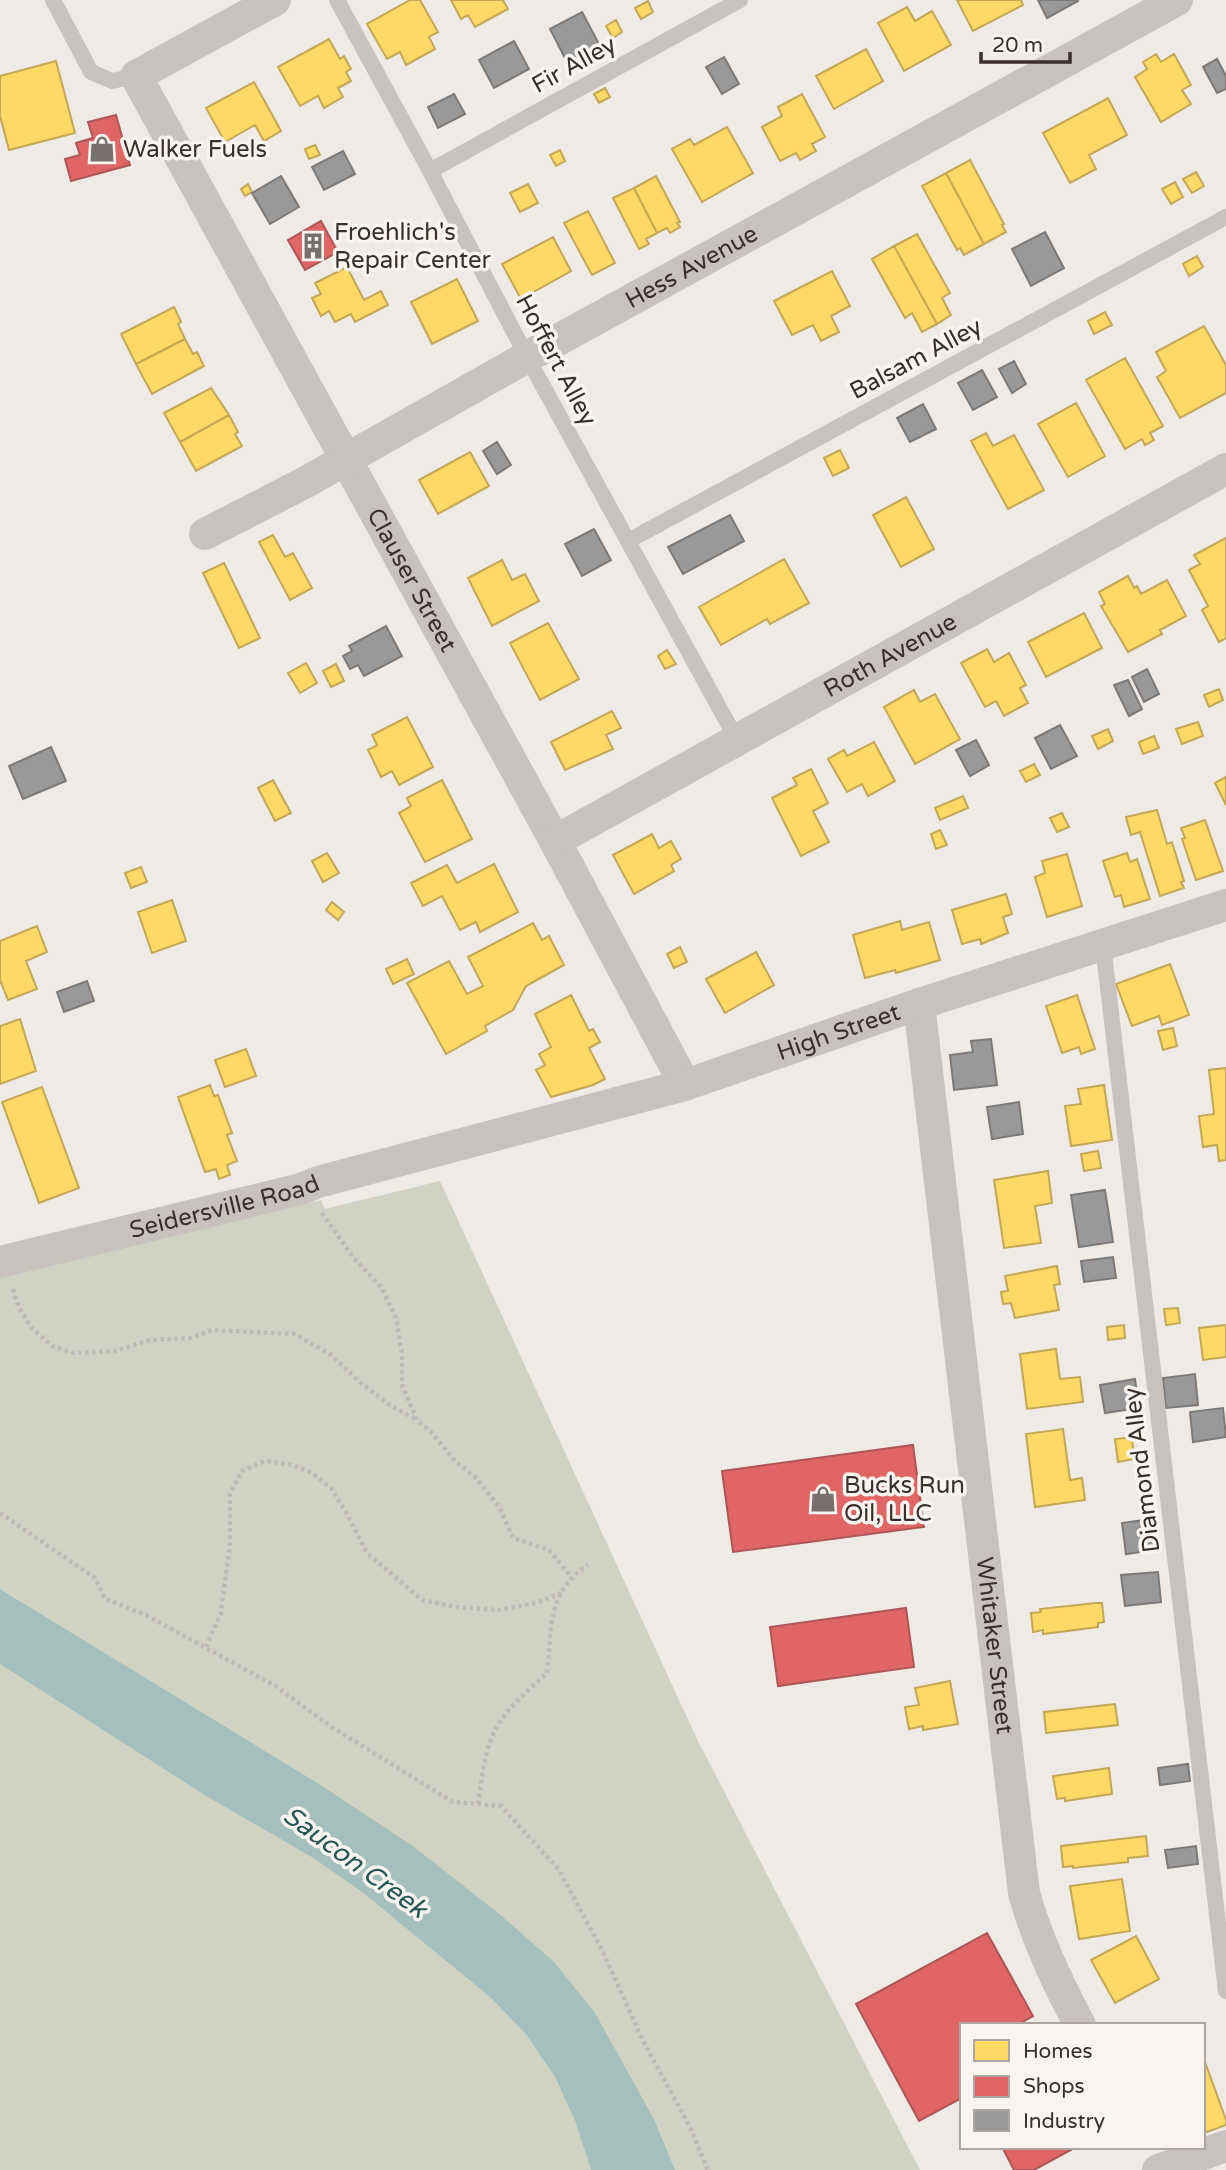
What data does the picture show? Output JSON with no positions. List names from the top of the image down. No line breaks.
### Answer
{"streets":{"street":["Hess Avenue","Clauser Street","Roth Avenue","High Street","Seidersville Road","Whitaker Street"],"lane":["Fir Alley","Balsam Alley","Hoffert Alley","Diamond Alley"]},"crossings":[["Fir Alley","Hoffert Alley"],["Hess Avenue","Hoffert Alley"],["Hess Avenue","Clauser Street"],["Balsam Alley","Hoffert Alley"],["Hoffert Alley","Roth Avenue"],["Clauser Street","Roth Avenue"],["Clauser Street","High Street"],["High Street","Seidersville Road"],["High Street","Diamond Alley"],["High Street","Whitaker Street"]],"water":["Saucon Creek"],"places":{"shop":["Walker Fuels","Bucks Run Oil, LLC"],"building":["Froehlich's Repair Center"]},"legend":["Homes","Shops","Industry"],"scale_bar":"20 m"}
